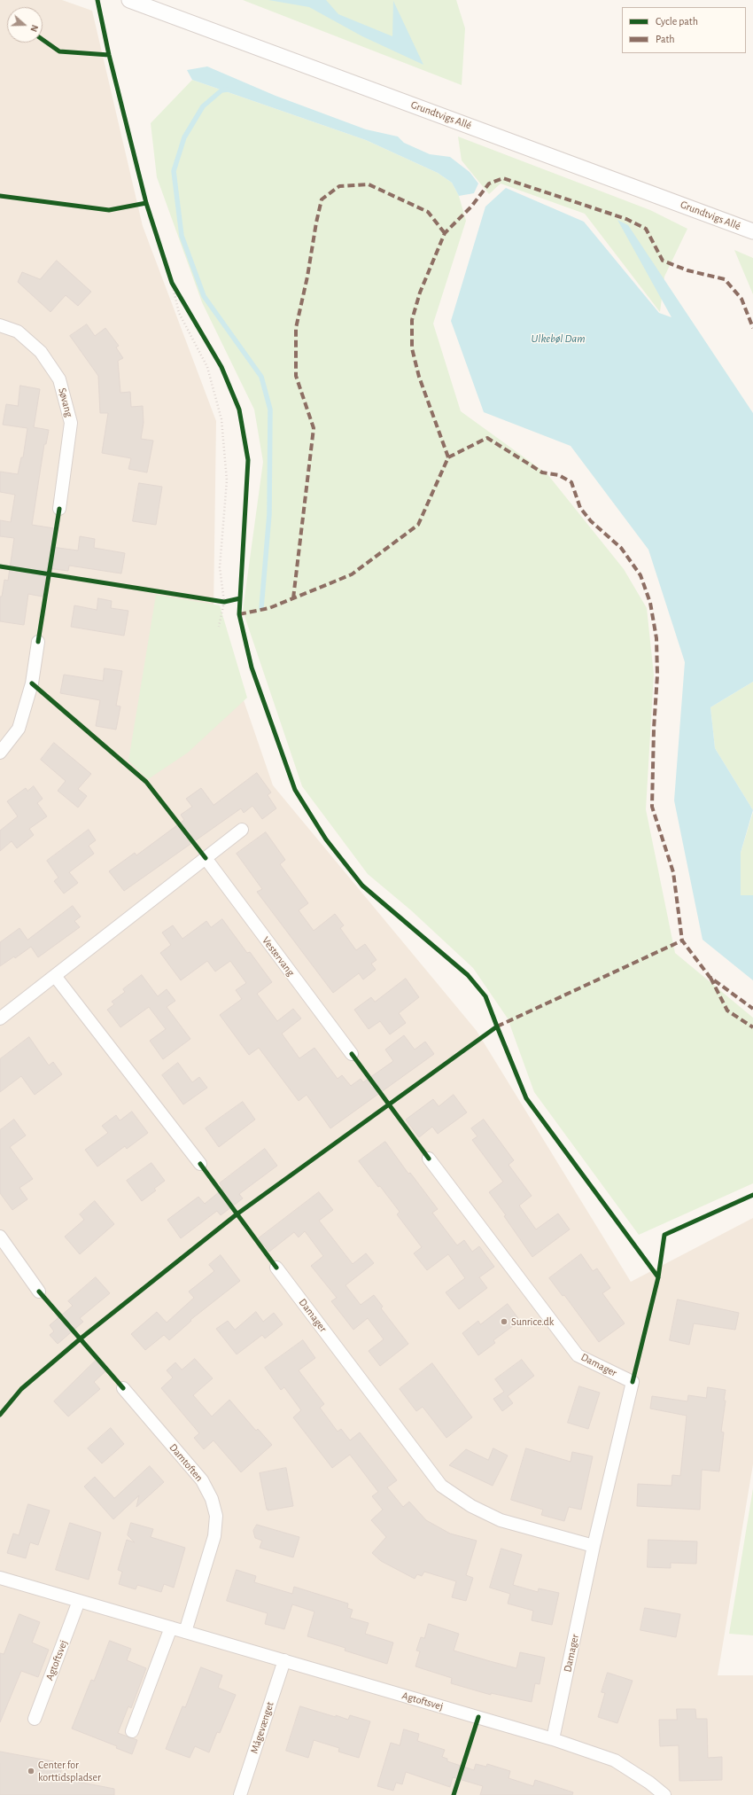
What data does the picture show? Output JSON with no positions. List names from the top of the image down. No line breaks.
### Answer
{"streets":{"street":["Grundtvigs Allé","Søvang","Vestervang","Damager","Damtoften","Agtoftsvej","Mågevænget"]},"crossings":[["Damager","Agtoftsvej"],["Damtoften","Agtoftsvej"],["Agtoftsvej","Mågevænget"]],"water":["Ulkebøl Dam"],"places":["Sunrice.dk","Center for korttidspladser"],"legend":["Cycle path","Path"],"north":"right"}
